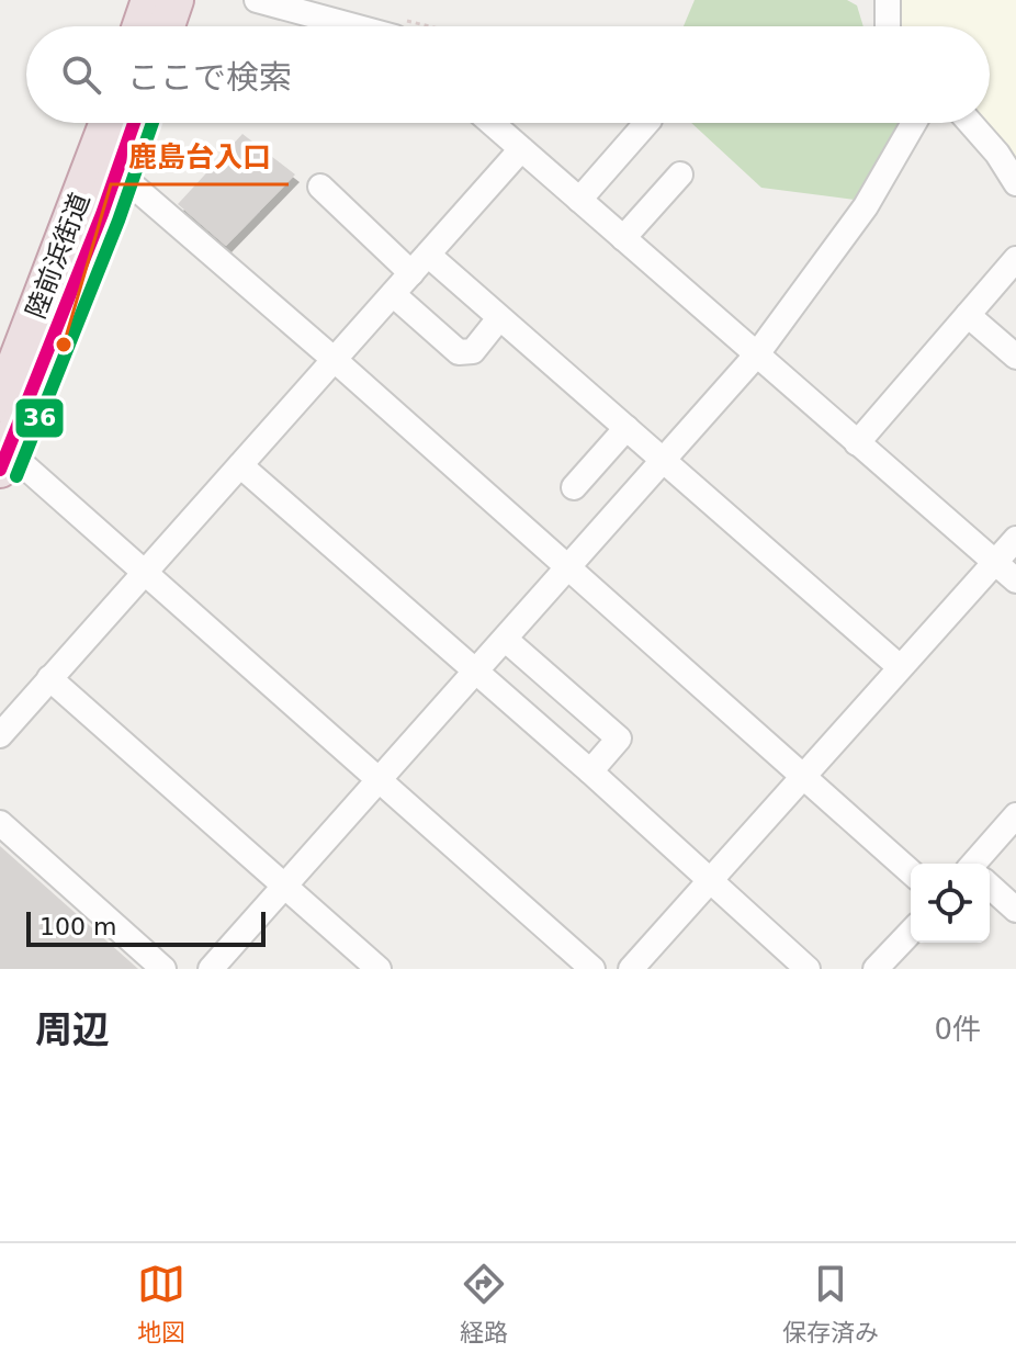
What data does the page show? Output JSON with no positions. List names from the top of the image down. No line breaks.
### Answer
{"streets":{"highway":["陸前浜街道"]},"places":["鹿島台入口"],"lines":["transit line 36"],"scale_bar":"100 m","page":{"search":"ここで検索","scale":"100 m","heading":["周辺","0件"],"nav":["地図","経路","保存済み"]}}
